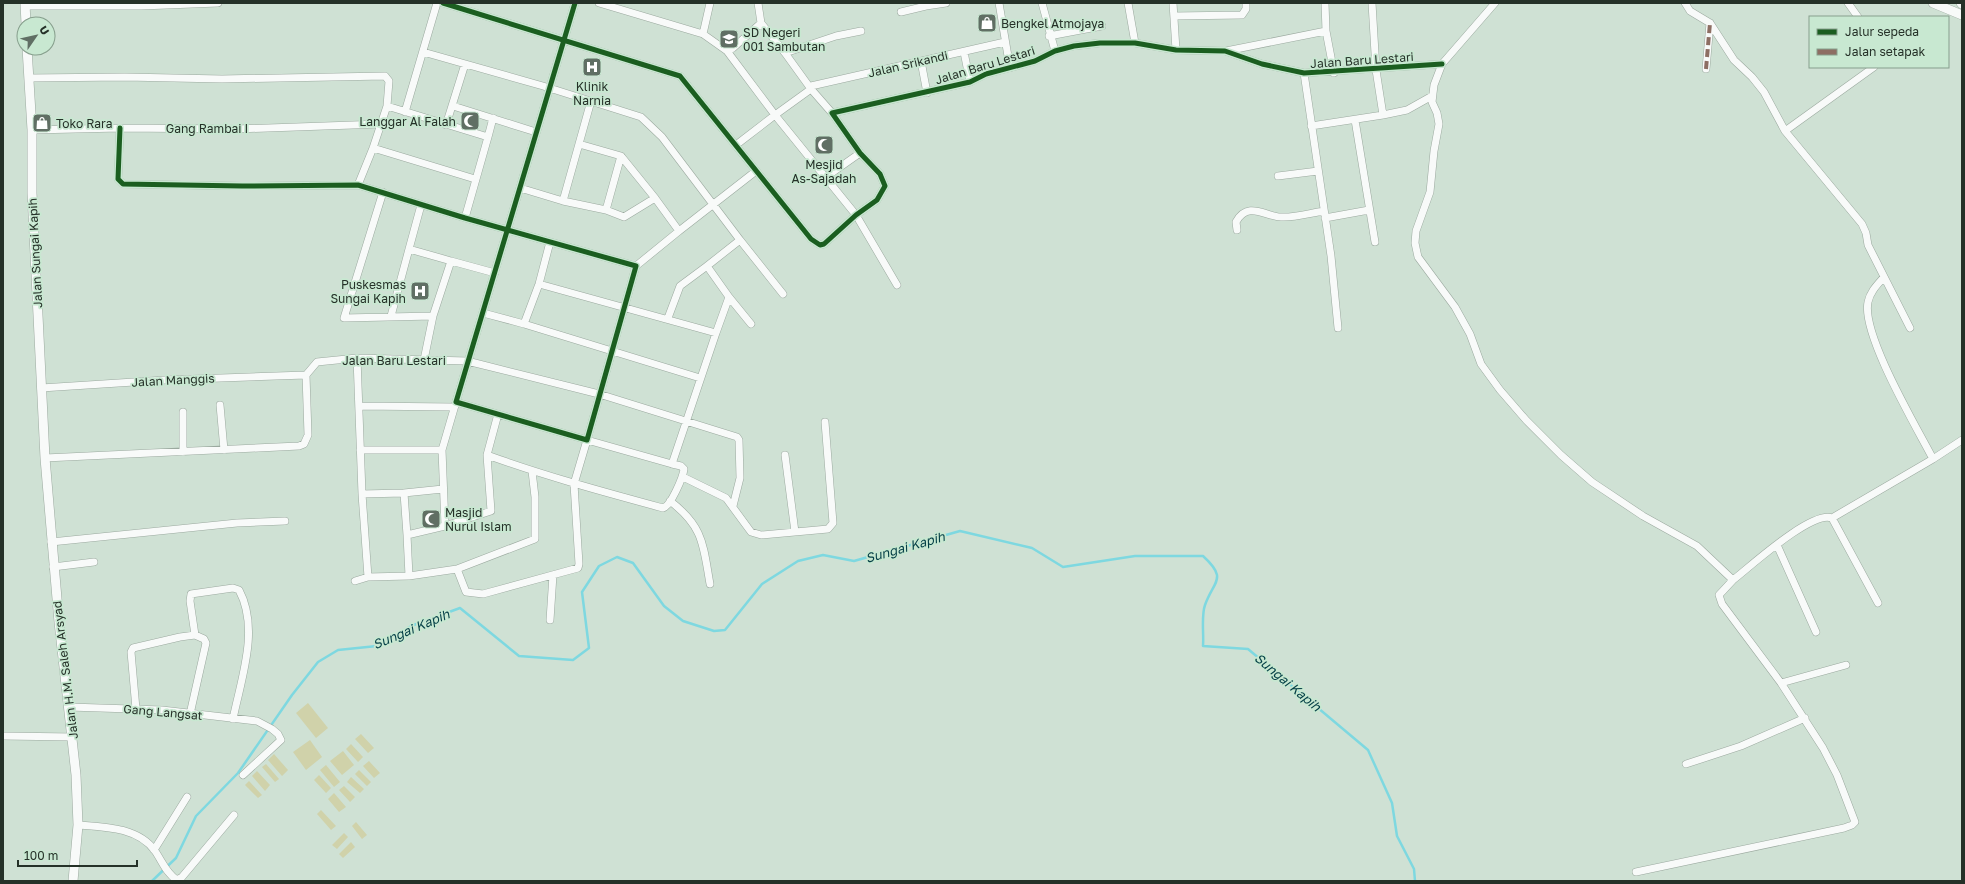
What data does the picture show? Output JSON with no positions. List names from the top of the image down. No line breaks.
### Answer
{"streets":{"street":["Jalan Baru Lestari","Jalan Srikandi","Gang Rambai I","Jalan Sungai Kapih","Jalan Manggis","Jalan H.M. Saleh Arsyad","Gang Langsat"]},"crossings":[["Jalan Baru Lestari","Jalan Manggis"],["Gang Rambai I","Jalan Sungai Kapih"],["Jalan Sungai Kapih","Jalan Manggis"],["Jalan Sungai Kapih","Jalan H.M. Saleh Arsyad"],["Jalan H.M. Saleh Arsyad","Gang Langsat"]],"water":["Sungai Kapih"],"places":{"shop":["Bengkel Atmojaya","Toko Rara"],"school or university":["SD Negeri 001 Sambutan"],"hospital":["Klinik Narnia","Puskesmas Sungai Kapih"],"mosque":["Langgar Al Falah","Mesjid As-Sajadah","Masjid Nurul Islam"]},"legend":["Jalur sepeda","Jalan setapak"],"scale_bar":"100 m","north":"top right"}
